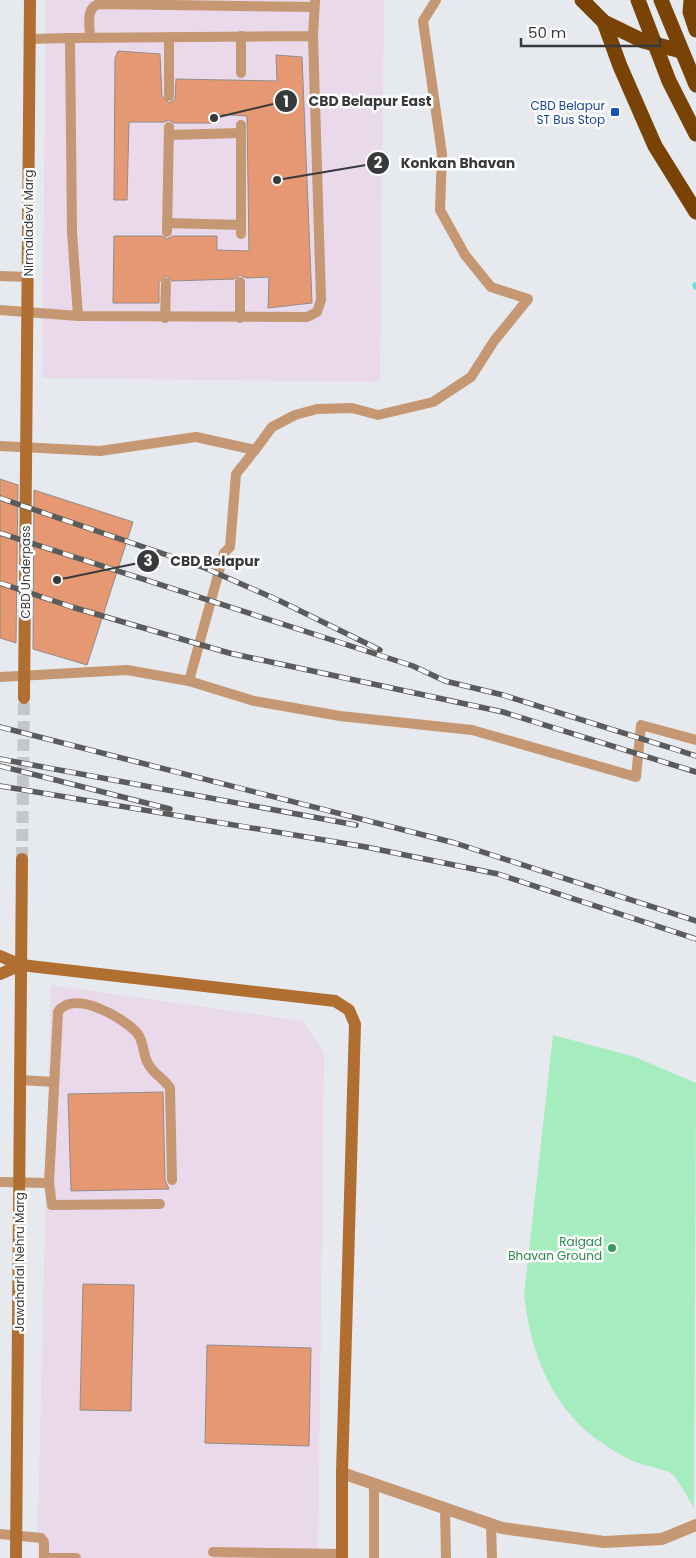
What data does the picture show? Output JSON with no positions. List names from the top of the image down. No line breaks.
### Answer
{"streets":{"street":["Nirmaladevi Marg","CBD Underpass","Jawaharlal Nehru Marg"]},"crossings":[["Nirmaladevi Marg","CBD Underpass"]],"places":{"transit":["CBD Belapur ST Bus Stop"],"other":["CBD Belapur East","Konkan Bhavan","CBD Belapur","Raigad Bhavan Ground"]},"scale_bar":"50 m"}
